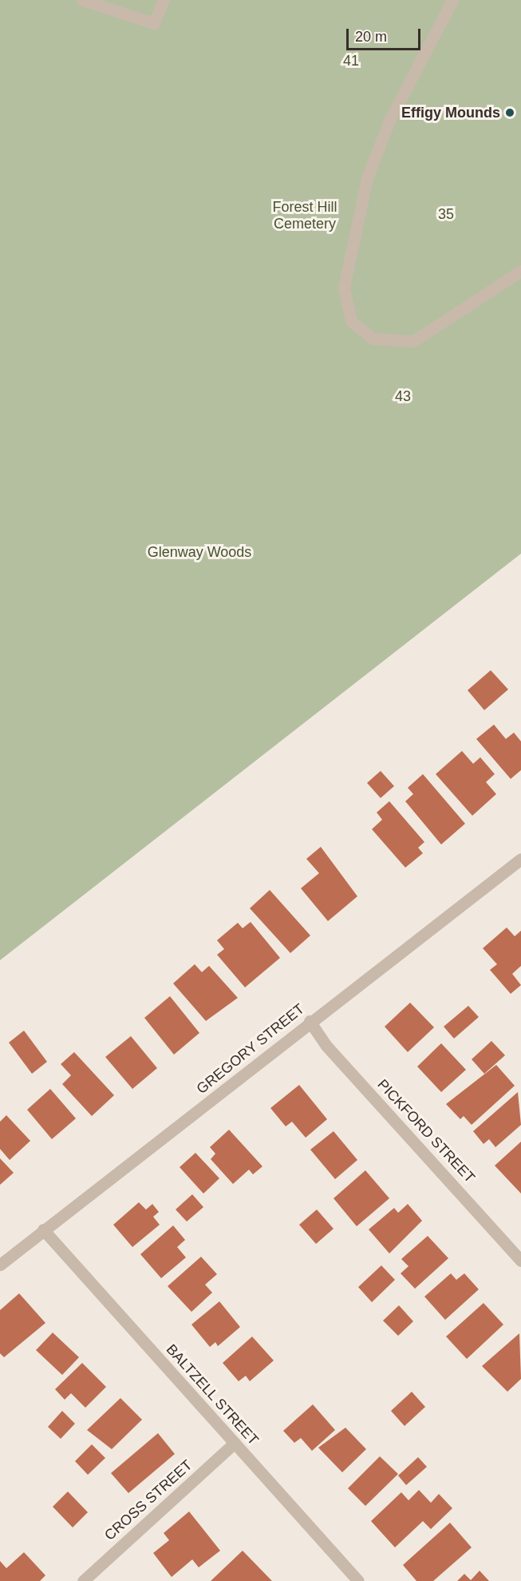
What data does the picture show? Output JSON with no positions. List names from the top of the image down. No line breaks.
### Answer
{"streets":{"street":["GREGORY STREET","PICKFORD STREET","BALTZELL STREET","CROSS STREET"]},"crossings":[["GREGORY STREET","PICKFORD STREET"],["GREGORY STREET","BALTZELL STREET"],["BALTZELL STREET","CROSS STREET"]],"parks":["41","Forest Hill Cemetery","35","43","Glenway Woods"],"places":["Effigy Mounds"],"scale_bar":"20 m"}
